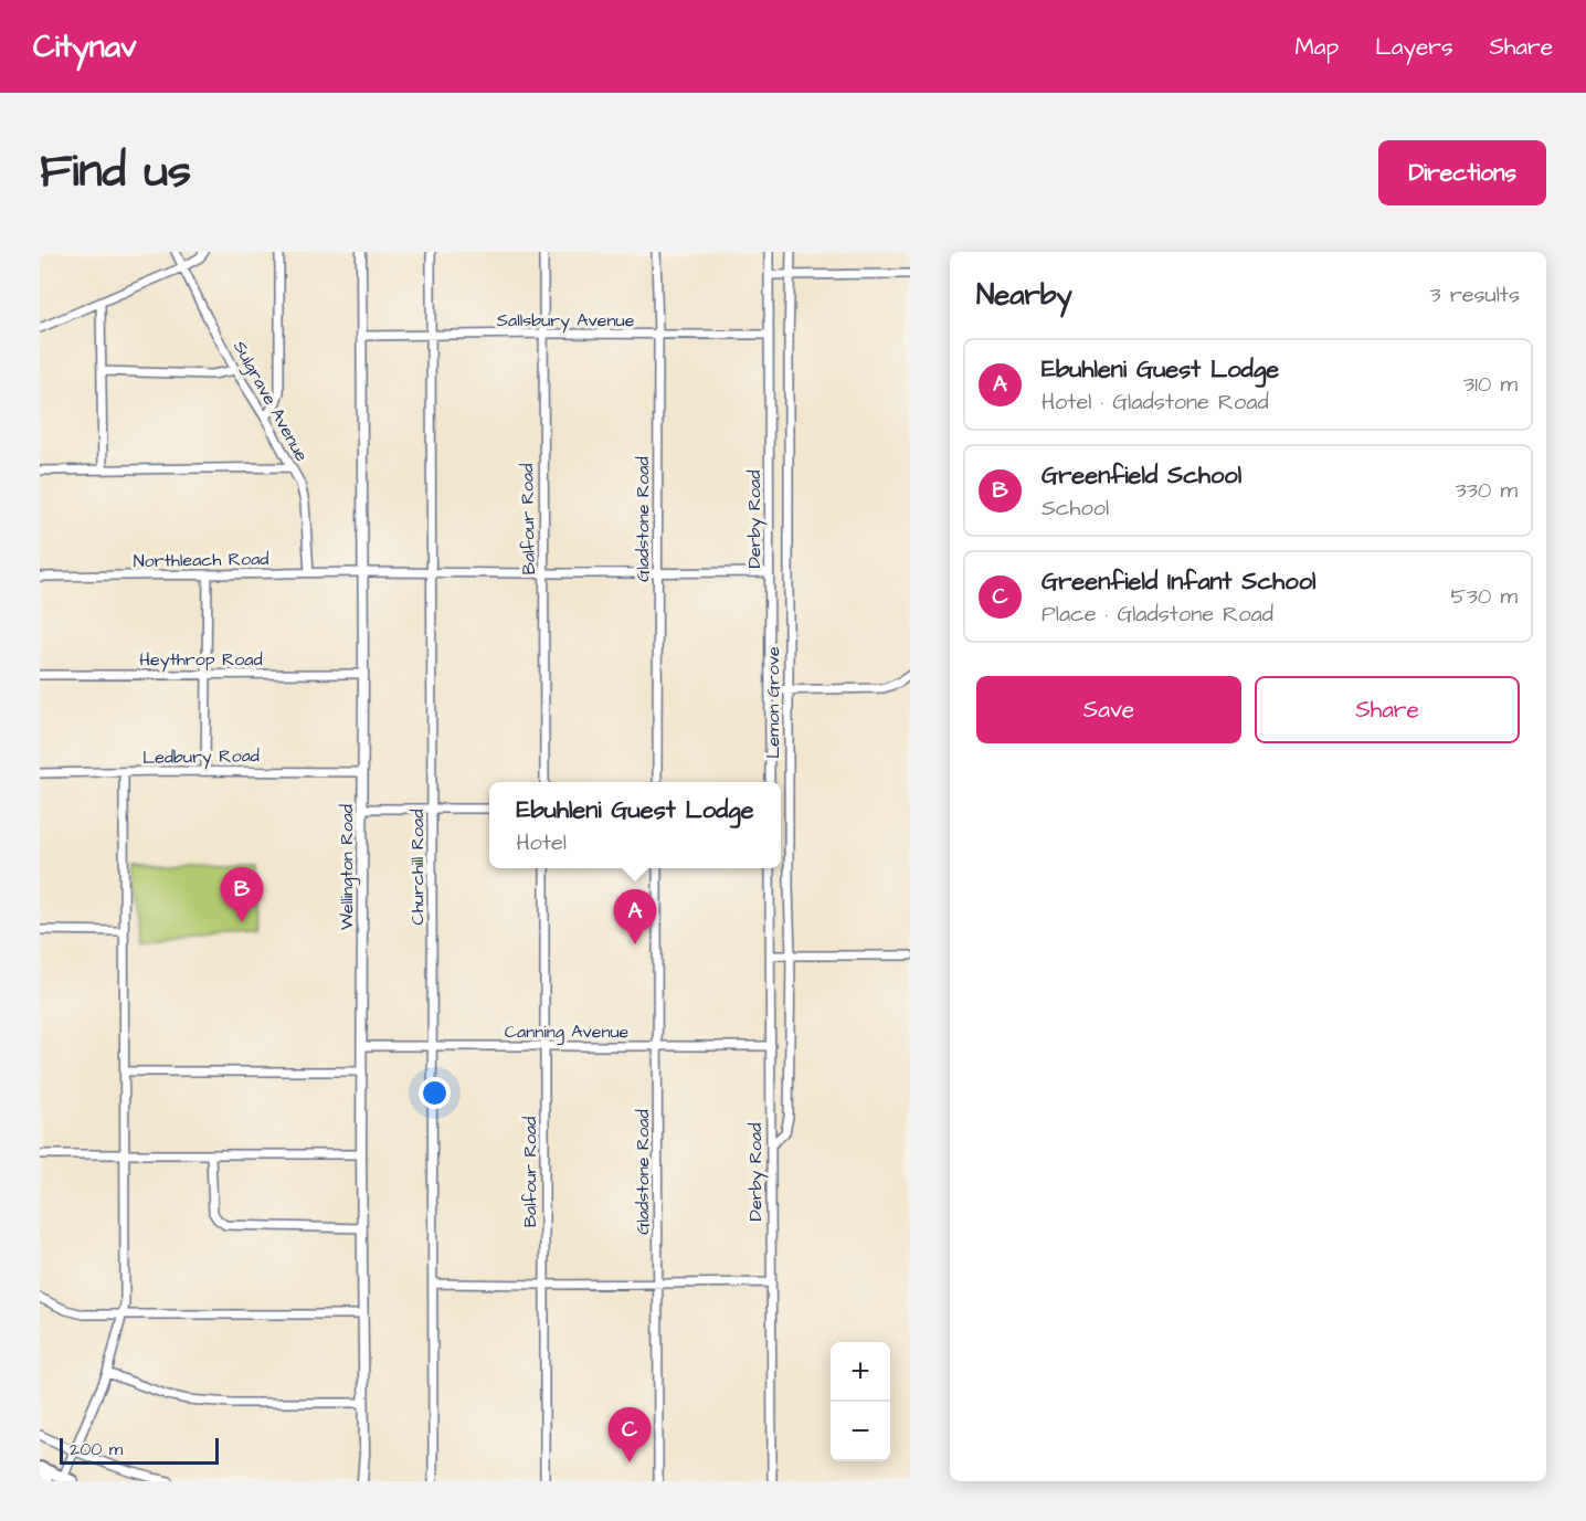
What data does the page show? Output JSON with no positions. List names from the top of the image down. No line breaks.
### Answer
{"streets":{"main road":["Wellington Road"],"street":["Sallsbury Avenue","Sulgrave Avenue","Balfour Road","Gladstone Road","Derby Road","Northleach Road","Heythrop Road","Lemon Grove","Ledbury Road","Churchill Road","Canning Avenue"]},"crossings":[["Sallsbury Avenue","Balfour Road"],["Sallsbury Avenue","Gladstone Road"],["Sallsbury Avenue","Derby Road"],["Sallsbury Avenue","Wellington Road"],["Sallsbury Avenue","Churchill Road"],["Sulgrave Avenue","Northleach Road"],["Balfour Road","Northleach Road"],["Balfour Road","Canning Avenue"],["Gladstone Road","Northleach Road"],["Gladstone Road","Canning Avenue"],["Derby Road","Northleach Road"],["Derby Road","Lemon Grove"],["Derby Road","Canning Avenue"],["Northleach Road","Wellington Road"],["Northleach Road","Churchill Road"],["Heythrop Road","Wellington Road"],["Ledbury Road","Wellington Road"],["Wellington Road","Canning Avenue"],["Churchill Road","Canning Avenue"]],"scale_bar":"200 m","page":{"header":"Citynav","nav":["Map","Layers","Share"],"title":"Find us","buttons":["Directions",["Save","Share"]],"heading":["Nearby","3 results"],"list":[{"mark":"A","name":"Ebuhleni Guest Lodge","note":"Hotel · Gladstone Road","value":"310 m"},{"mark":"B","name":"Greenfield School","note":"School","value":"330 m"},{"mark":"C","name":"Greenfield Infant School","note":"Place · Gladstone Road","value":"530 m"}],"popup":["Ebuhleni Guest Lodge","Hotel"],"pins":["B","A","C"],"map_buttons":["+","−"],"scale":"200 m"}}
